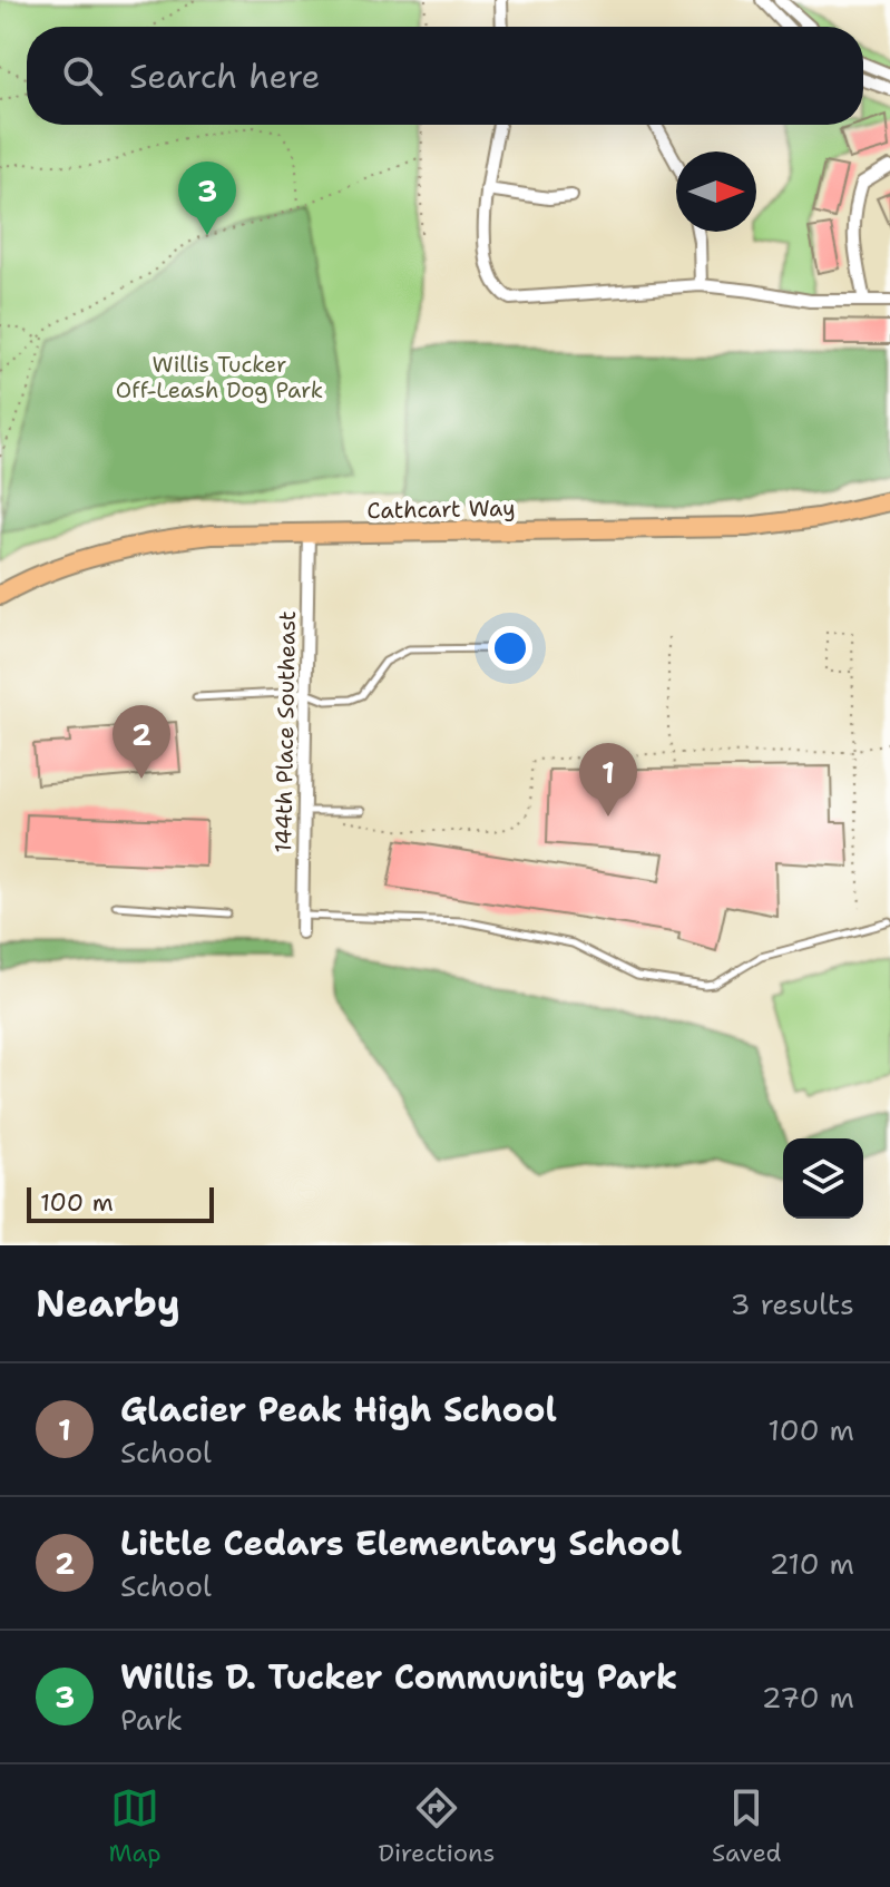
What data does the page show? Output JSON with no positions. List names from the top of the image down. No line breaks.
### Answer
{"streets":{"main road":["Cathcart Way"],"street":["144th Place Southeast"]},"crossings":[["Cathcart Way","144th Place Southeast"]],"parks":["Willis Tucker Off-Leash Dog Park"],"scale_bar":"100 m","north":"right","page":{"search":"Search here","pins":["3","2","1"],"scale":"100 m","heading":["Nearby","3 results"],"list":[{"mark":"1","name":"Glacier Peak High School","note":"School","value":"100 m"},{"mark":"2","name":"Little Cedars Elementary School","note":"School","value":"210 m"},{"mark":"3","name":"Willis D. Tucker Community Park","note":"Park","value":"270 m"}],"nav":["Map","Directions","Saved"]}}
